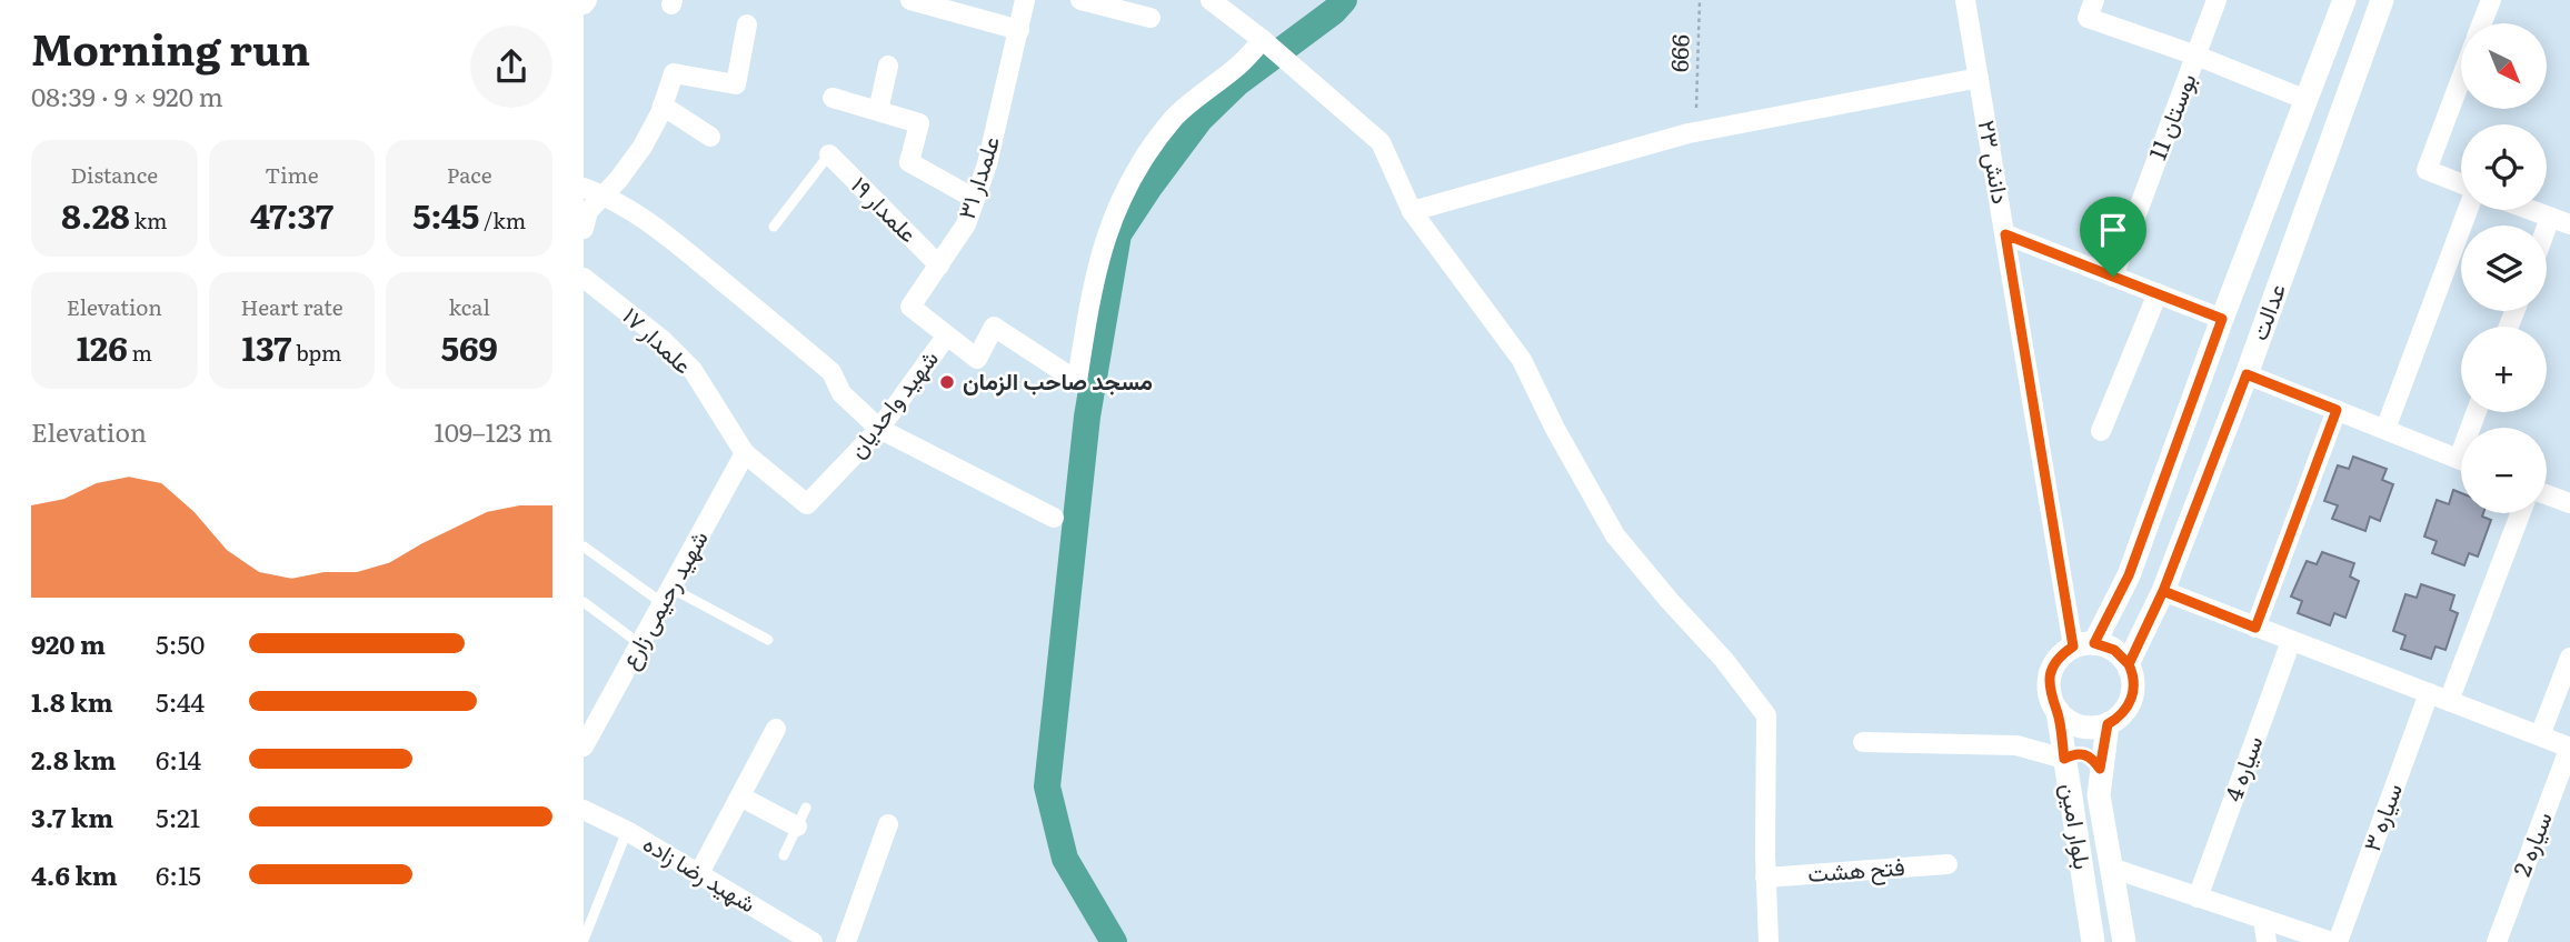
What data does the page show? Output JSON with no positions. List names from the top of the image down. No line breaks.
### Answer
{"streets":{"street":["بوستان 11","دانش ۲۳","علمدار ۳۱","علمدار ۱۹","عدالت","علمدار ۱۷","شهید واحدیان","شهید رحیمی زارع","سیاره 4","سیاره ۳","بلوار امین","سیاره 2","فتح هشت","شهید رضا زاده"],"path":["666"]},"crossings":[["دانش ۲۳","عدالت"],["دانش ۲۳","بلوار امین"],["علمدار ۳۱","علمدار ۱۹"],["علمدار ۳۱","شهید واحدیان"],["عدالت","بلوار امین"],["علمدار ۱۷","شهید واحدیان"],["علمدار ۱۷","شهید رحیمی زارع"]],"places":["مسجد صاحب الزمان"],"north":"bottom right","page":{"heading":["Morning run","08:39 · 9 × 920 m"],"map_buttons":["+","−"],"stats":[["Distance","8.28 km"],["Time","47:37"],["Pace","5:45 /km"],["Elevation","126 m"],["Heart rate","137 bpm"],["kcal","569"]],"chart":["Elevation","109–123 m"],"list":[{"name":"920 m","note":"5:50"},{"name":"1.8 km","note":"5:44"},{"name":"2.8 km","note":"6:14"},{"name":"3.7 km","note":"5:21"},{"name":"4.6 km","note":"6:15"}]}}
